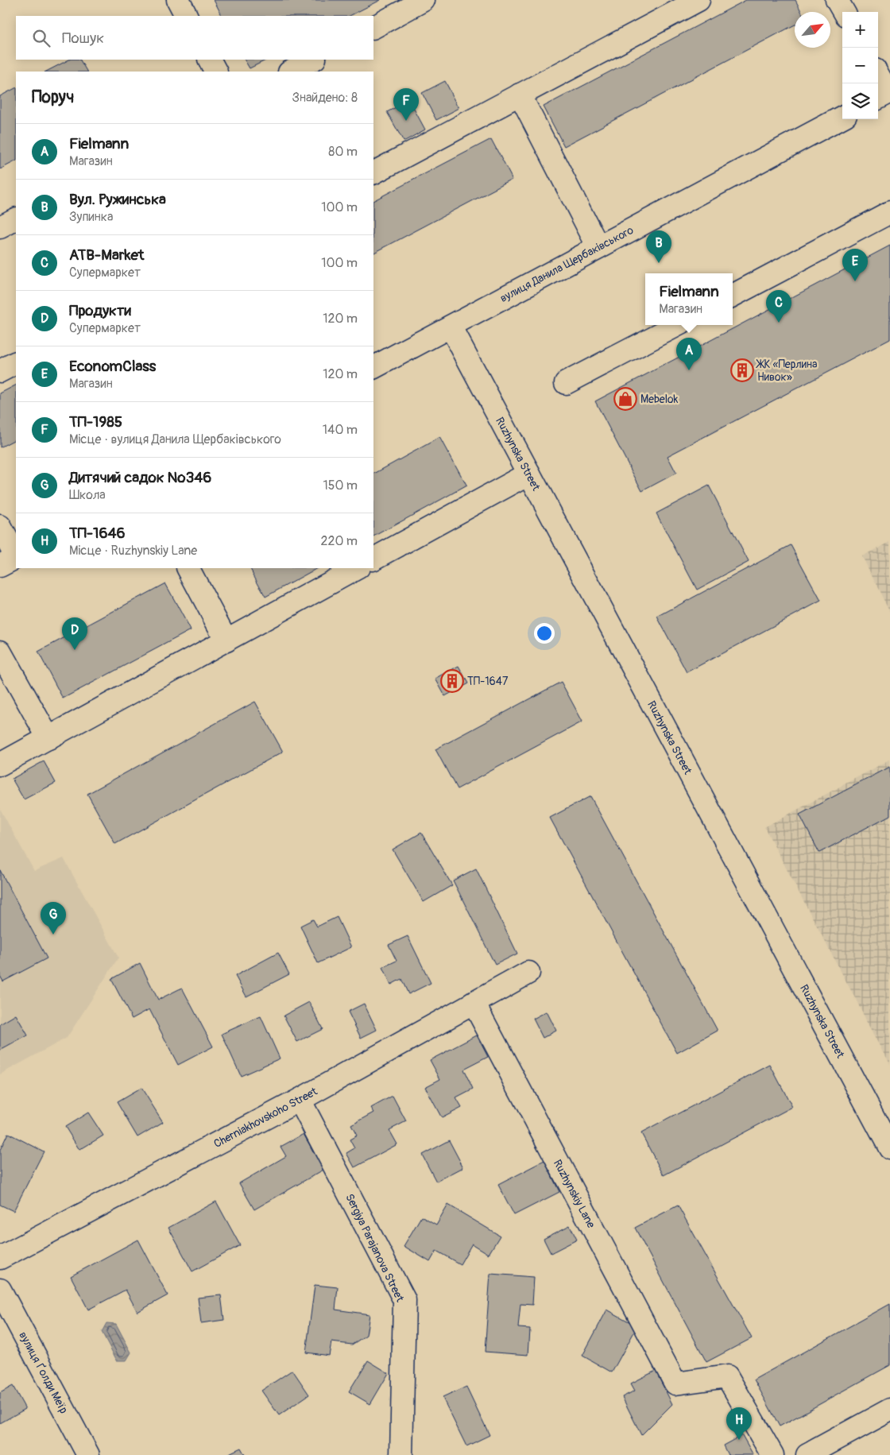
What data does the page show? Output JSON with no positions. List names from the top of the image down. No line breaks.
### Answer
{"streets":{"street":["вулиця Данила Щербаківського","Ruzhynska Street","Cherniakhovskoho Street","Ruzhynskiy Lane","Sergiya Parajanova Street","вулиця Ґолди Меїр"]},"crossings":[["вулиця Данила Щербаківського","Ruzhynska Street"],["Cherniakhovskoho Street","Ruzhynskiy Lane"],["Cherniakhovskoho Street","Sergiya Parajanova Street"]],"places":{"building":["ЖК «Перлина Нивок»","ТП-1647"],"shop":["Mebelok"]},"north":"top right","page":{"map_buttons":["+","−"],"search":"Пошук","heading":["Поруч","Знайдено: 8"],"pins":["F","B","E","C","A","D","G","H"],"list":[{"mark":"A","name":"Fielmann","note":"Магазин","value":"80 m"},{"mark":"B","name":"Вул. Ружинська","note":"Зупинка","value":"100 m"},{"mark":"C","name":"ATB-Market","note":"Супермаркет","value":"100 m"},{"mark":"D","name":"Продукти","note":"Супермаркет","value":"120 m"},{"mark":"E","name":"EconomClass","note":"Магазин","value":"120 m"},{"mark":"F","name":"ТП-1985","note":"Місце · вулиця Данила Щербаківського","value":"140 m"},{"mark":"G","name":"Дитячий садок №346","note":"Школа","value":"150 m"},{"mark":"H","name":"ТП-1646","note":"Місце · Ruzhynskiy Lane","value":"220 m"}],"popup":["Fielmann","Магазин"]}}
